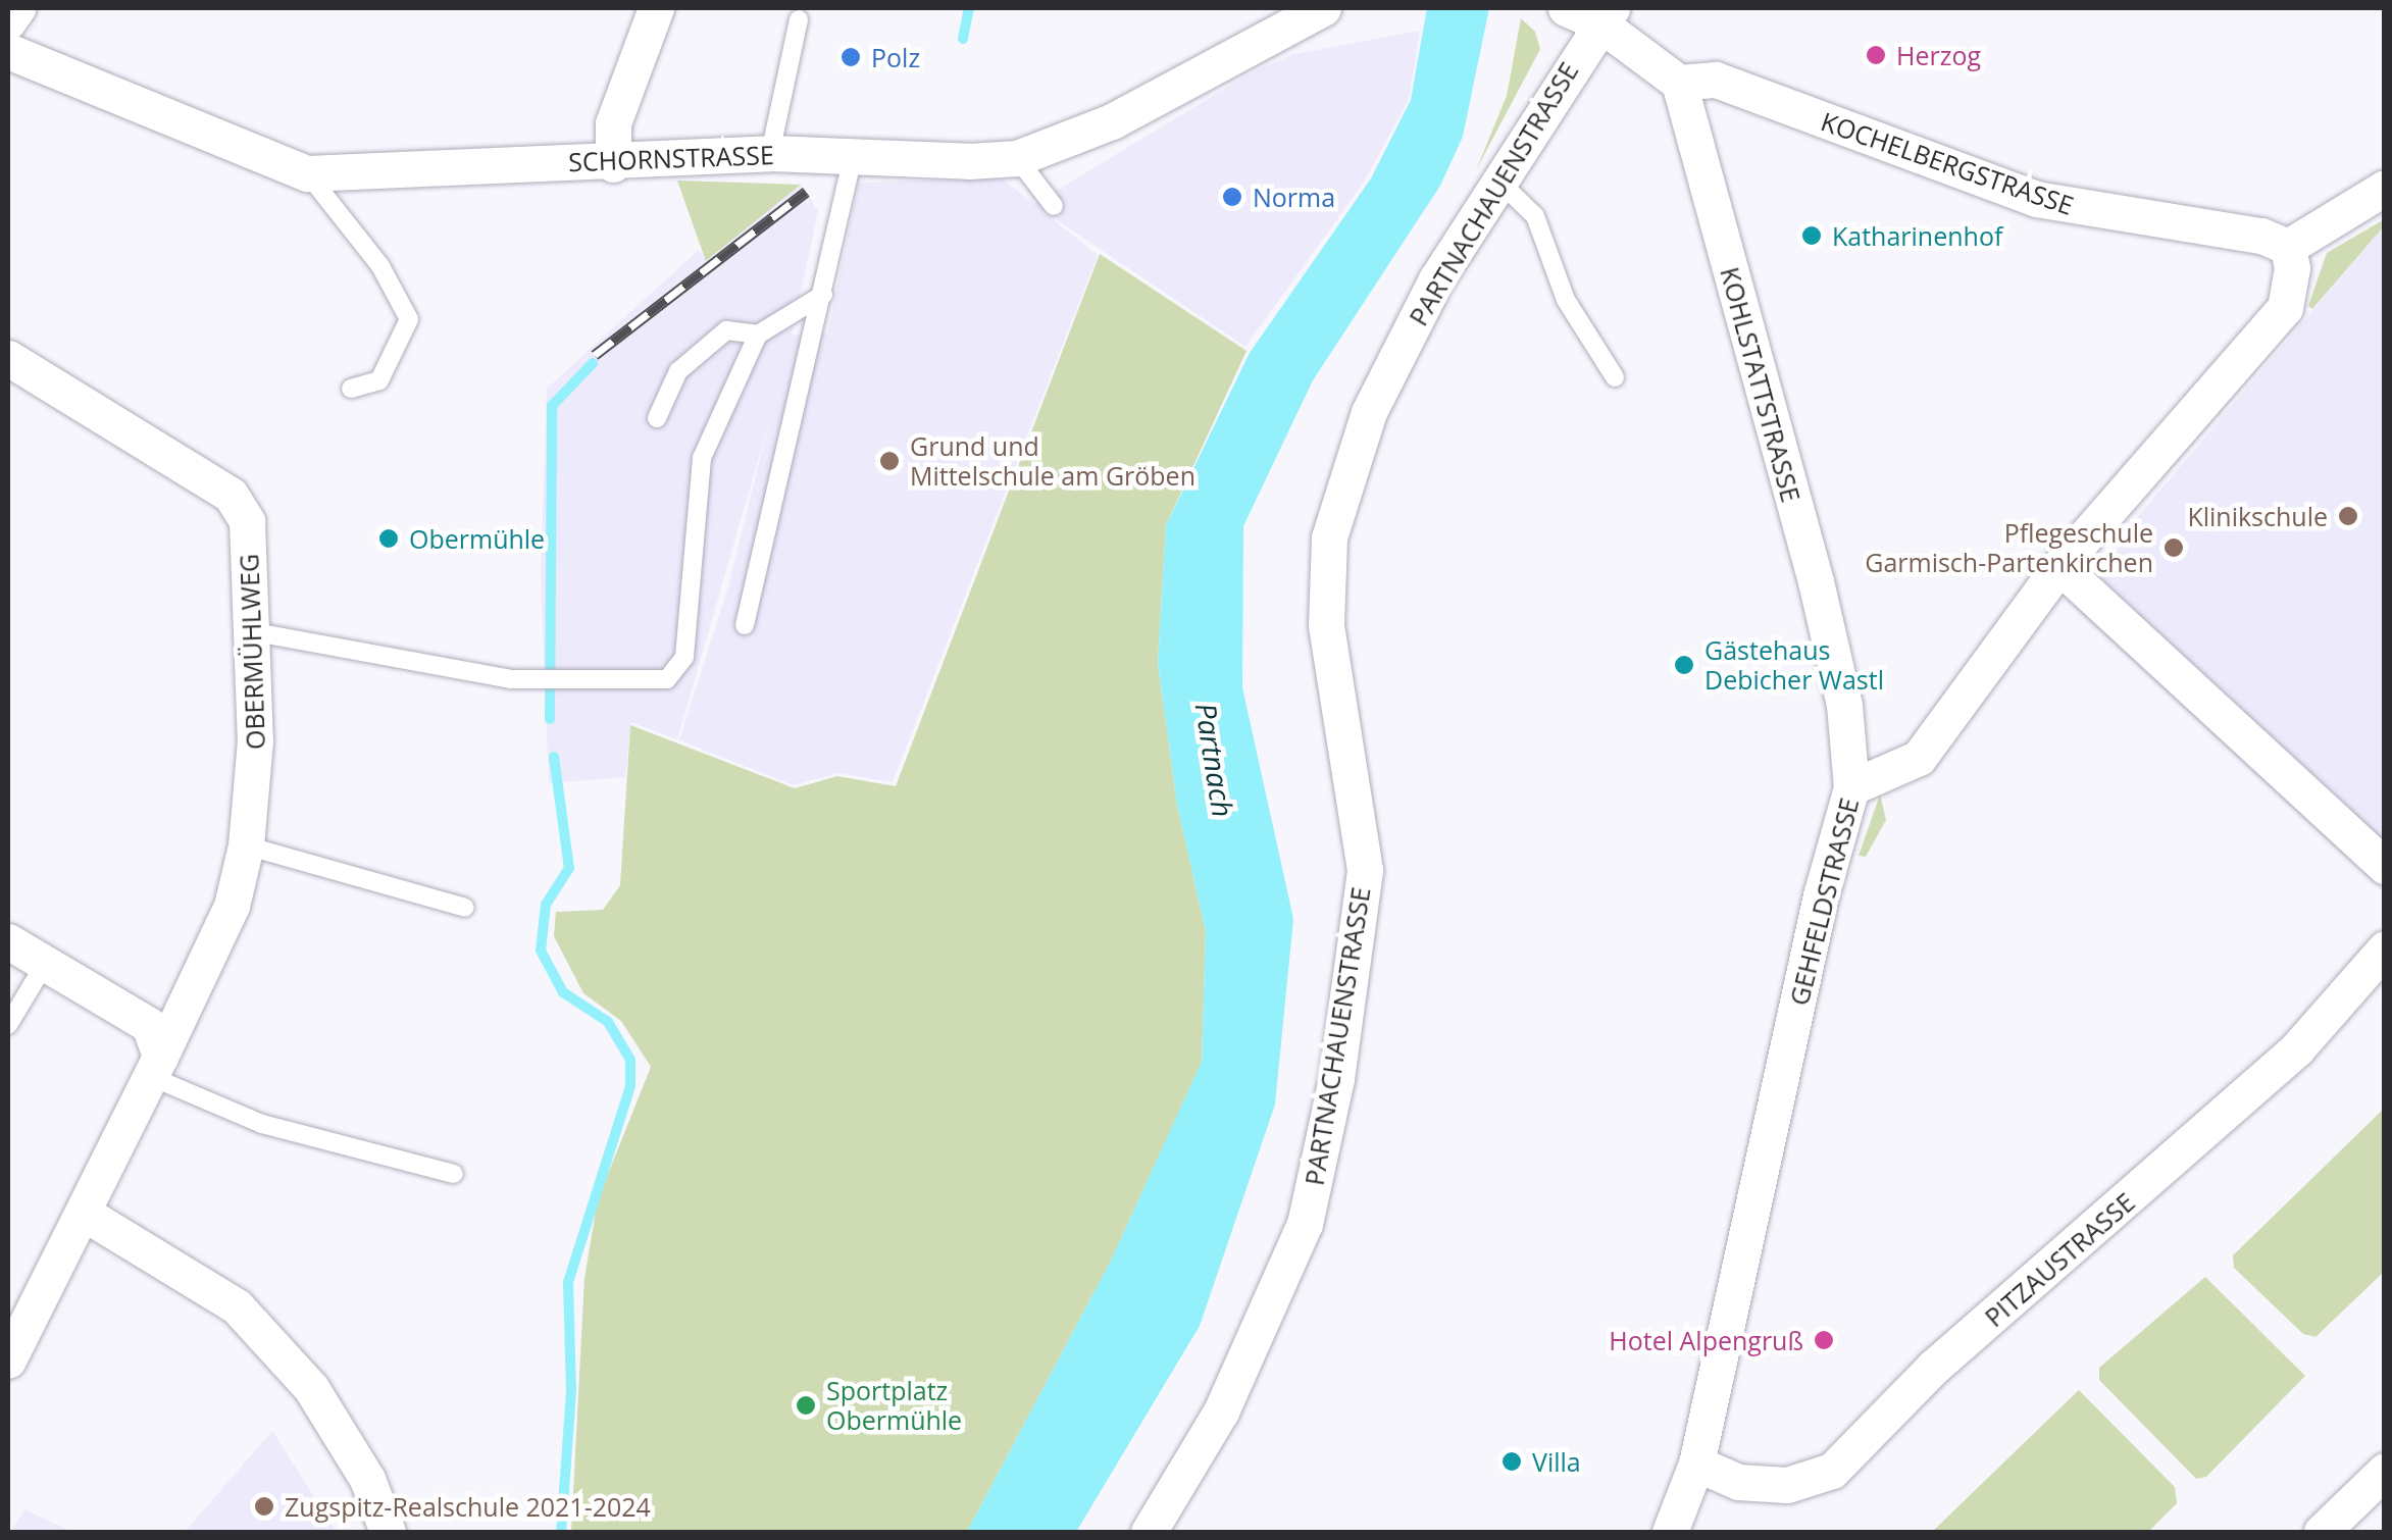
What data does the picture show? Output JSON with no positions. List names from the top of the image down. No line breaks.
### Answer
{"streets":{"street":["SCHORNSTRASSE","KOCHELBERGSTRASSE","PARTNACHAUENSTRASSE","KOHLSTATTSTRASSE","OBERMÜHLWEG","GEHFELDSTRASSE","PITZAUSTRASSE"]},"crossings":[["KOCHELBERGSTRASSE","KOHLSTATTSTRASSE"],["KOCHELBERGSTRASSE","GEHFELDSTRASSE"],["KOHLSTATTSTRASSE","GEHFELDSTRASSE"],["GEHFELDSTRASSE","PITZAUSTRASSE"]],"water":["Partnach"],"places":["Herzog","Polz","Norma","Katharinenhof","Grund und Mittelschule am Gröben","Klinikschule","Obermühle","Pflegeschule Garmisch-Partenkirchen","Gästehaus Debicher Wastl","Hotel Alpengruß","Sportplatz Obermühle","Villa","Zugspitz-Realschule 2021-2024"]}
